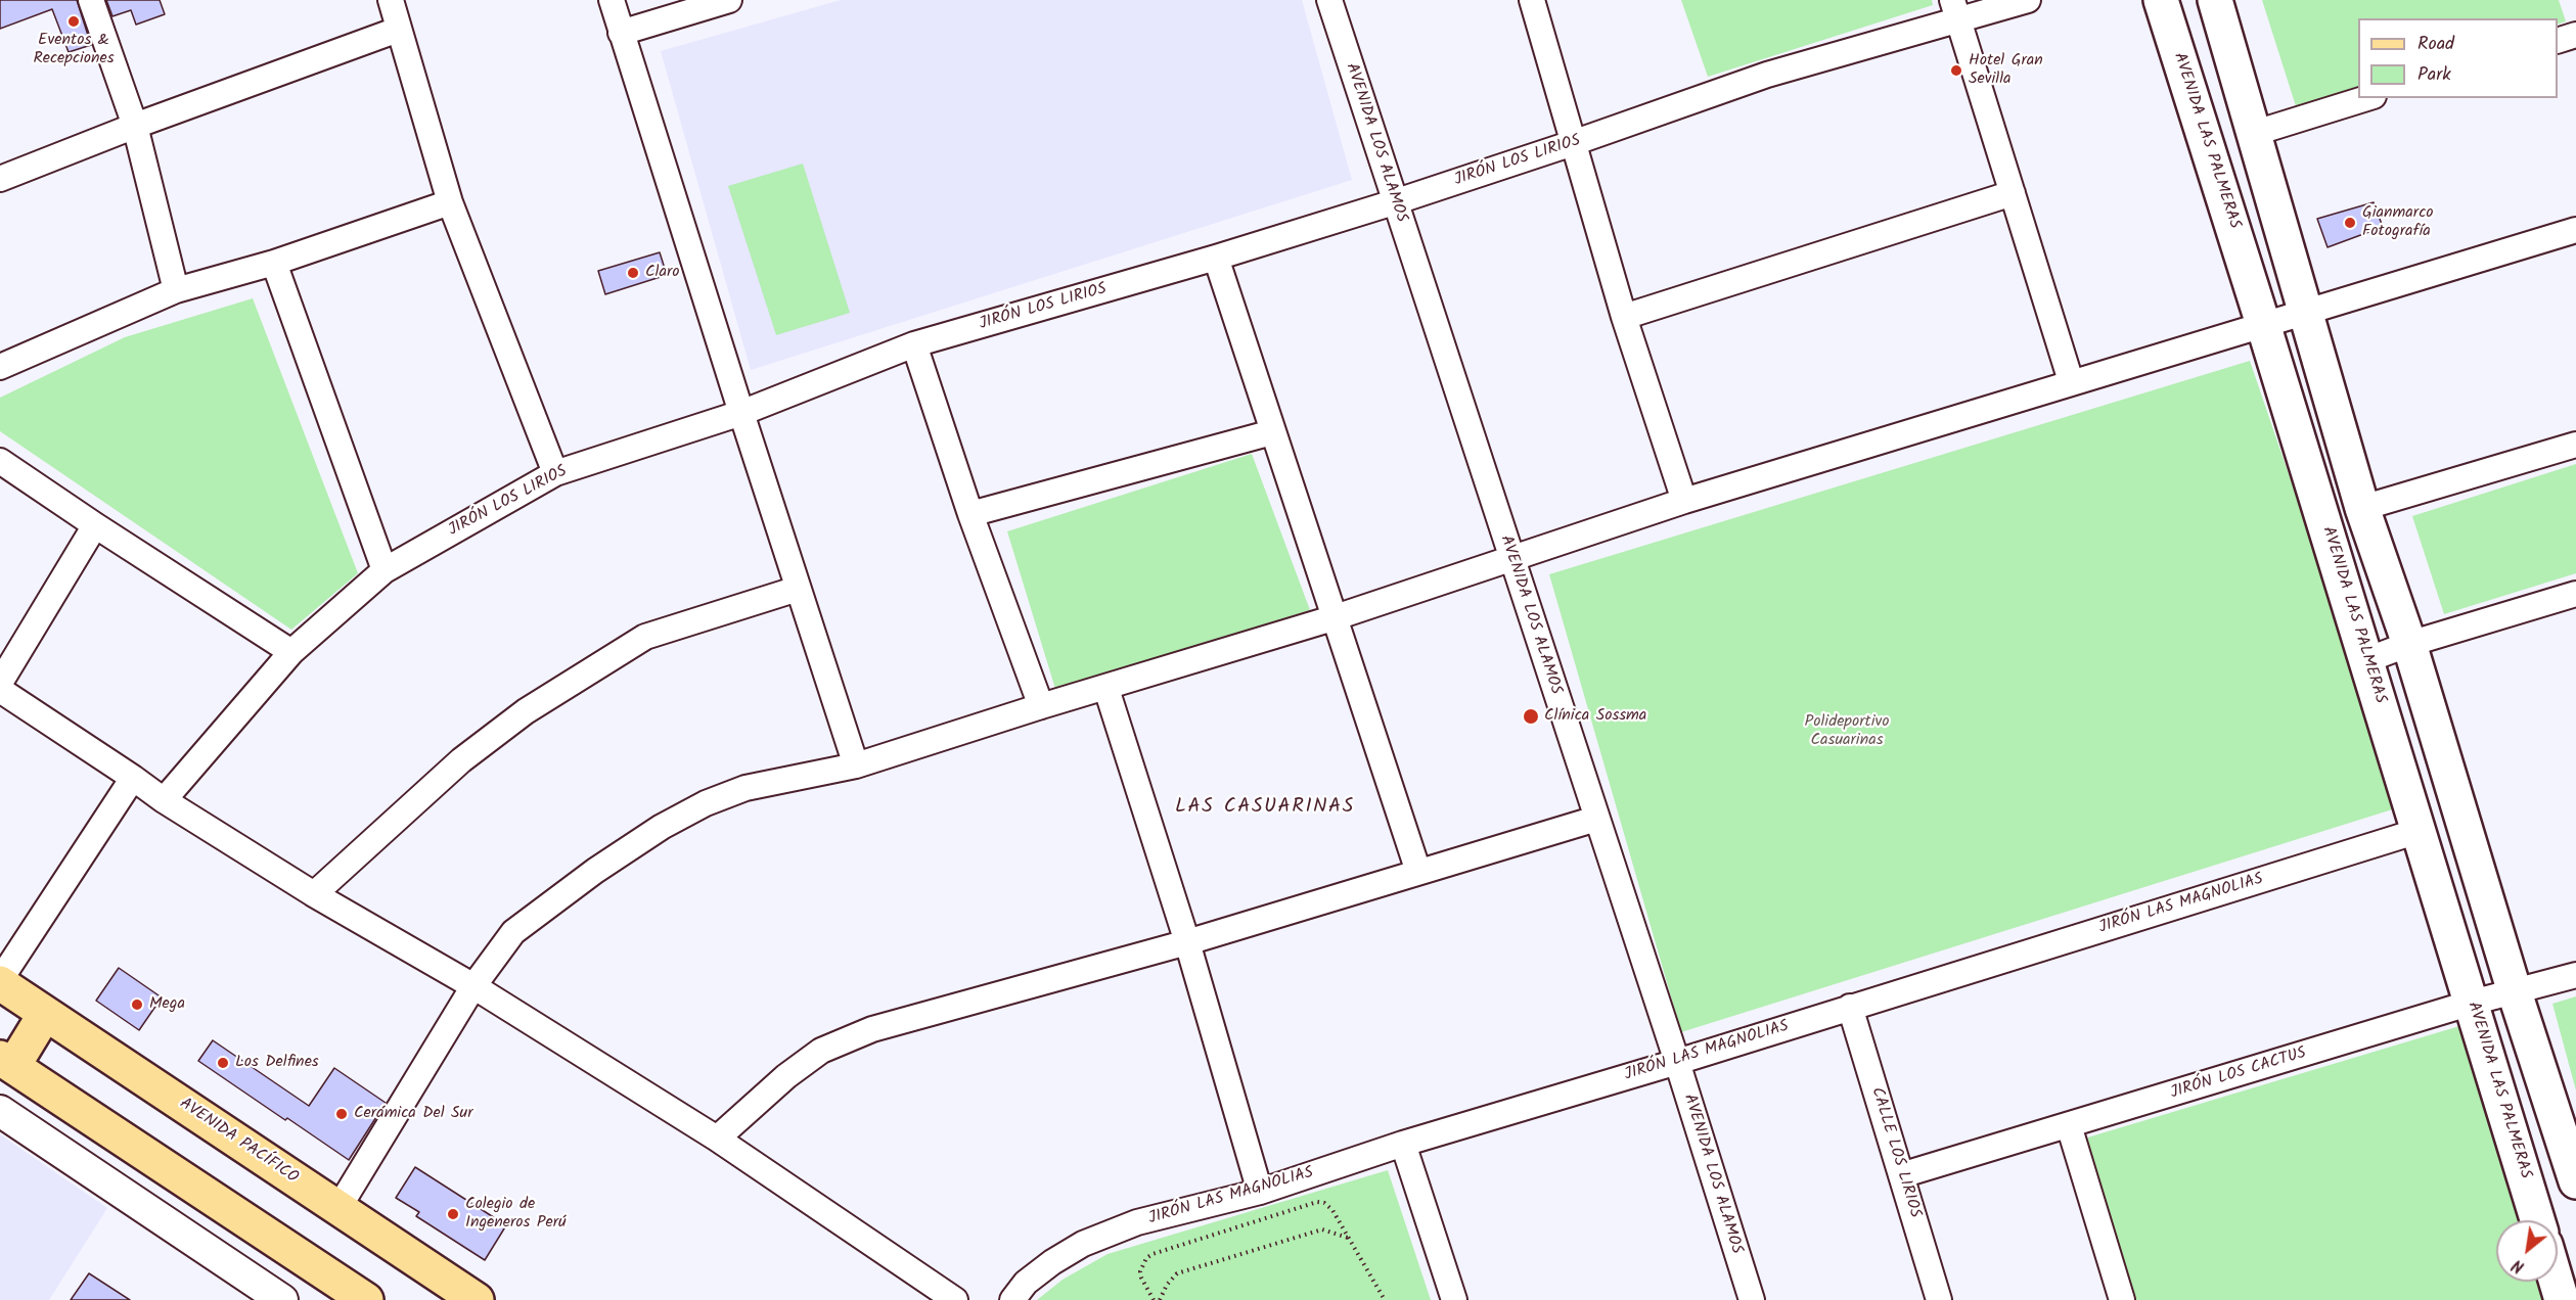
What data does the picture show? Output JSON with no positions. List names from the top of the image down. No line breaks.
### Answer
{"streets":{"main road":["AVENIDA LAS PALMERAS","AVENIDA PACÍFICO"],"street":["AVENIDA LOS ALAMOS","JIRÓN LOS LIRIOS","JIRÓN LAS MAGNOLIAS","JIRÓN LOS CACTUS","CALLE LOS LIRIOS"]},"crossings":[["AVENIDA LAS PALMERAS","JIRÓN LAS MAGNOLIAS"],["AVENIDA LAS PALMERAS","JIRÓN LOS CACTUS"],["AVENIDA LOS ALAMOS","JIRÓN LOS LIRIOS"],["AVENIDA LOS ALAMOS","JIRÓN LAS MAGNOLIAS"],["JIRÓN LAS MAGNOLIAS","CALLE LOS LIRIOS"],["JIRÓN LOS CACTUS","CALLE LOS LIRIOS"]],"districts":["LAS CASUARINAS"],"parks":["Polideportivo Casuarinas"],"places":["Eventos & Recepciones","Hotel Gran Sevilla","Gianmarco Fotografía","Claro","Clínica Sossma","Mega","Los Delfines","Cerámica Del Sur","Colegio de Ingeneros Perú"],"legend":["Road","Park"],"north":"bottom left"}
